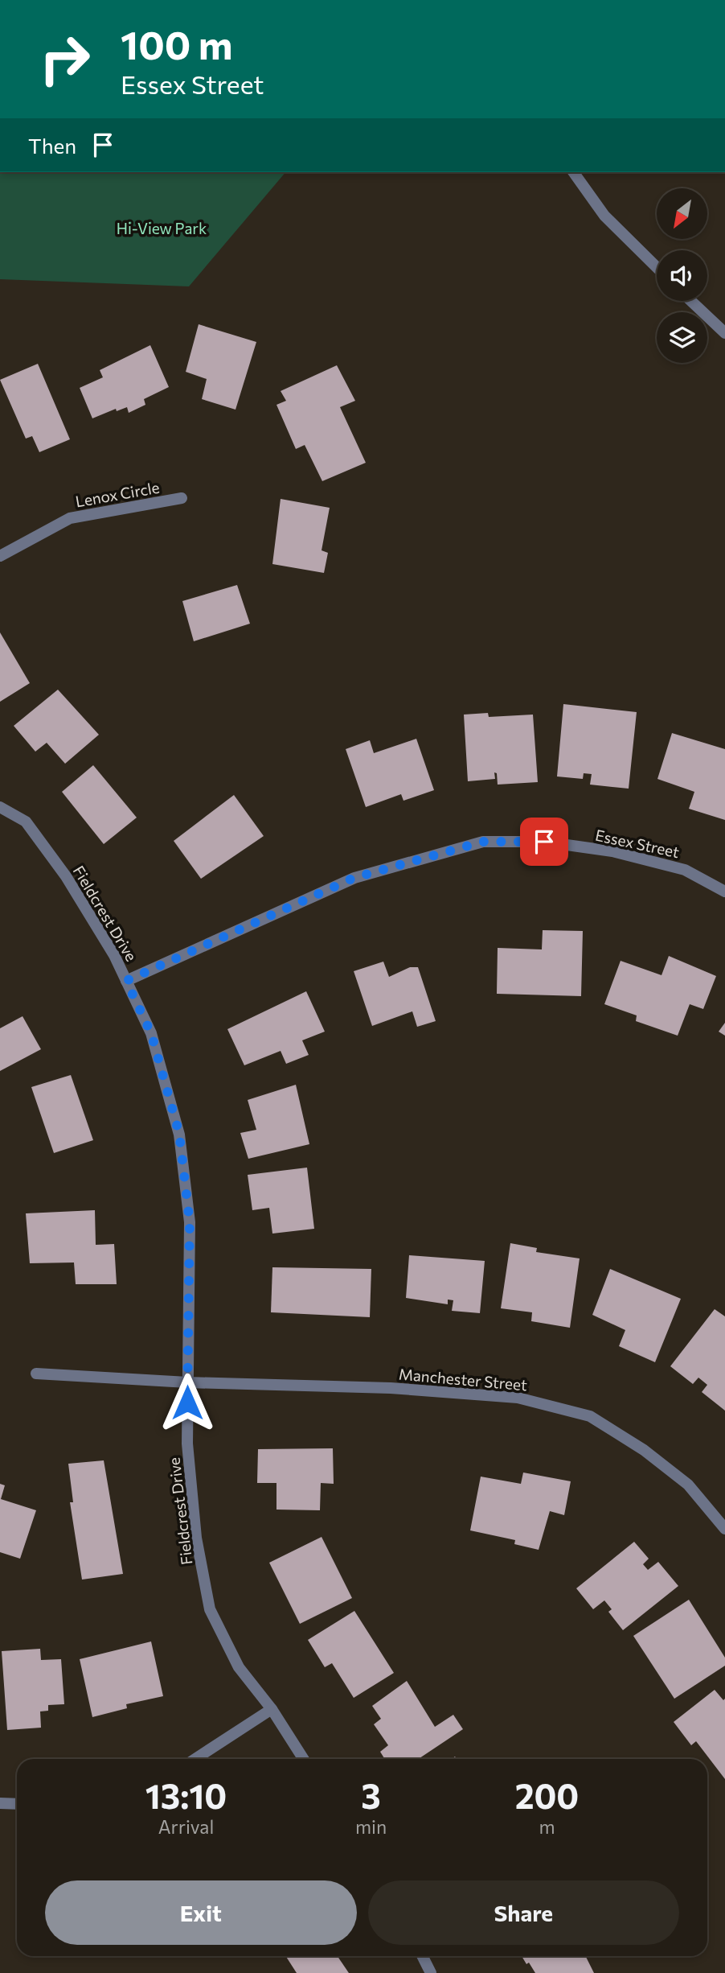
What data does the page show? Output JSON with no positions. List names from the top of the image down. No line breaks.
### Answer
{"streets":{"street":["Lenox Circle","Essex Street","Fieldcrest Drive","Manchester Street"]},"crossings":[["Essex Street","Fieldcrest Drive"],["Fieldcrest Drive","Manchester Street"]],"parks":["Hi-View Park"],"north":"bottom left","page":{"turn":["100 m","Essex Street"],"then":"Then","eta":["13:10","Arrival","3","min","200","m"],"buttons":["Exit","Share"]}}
